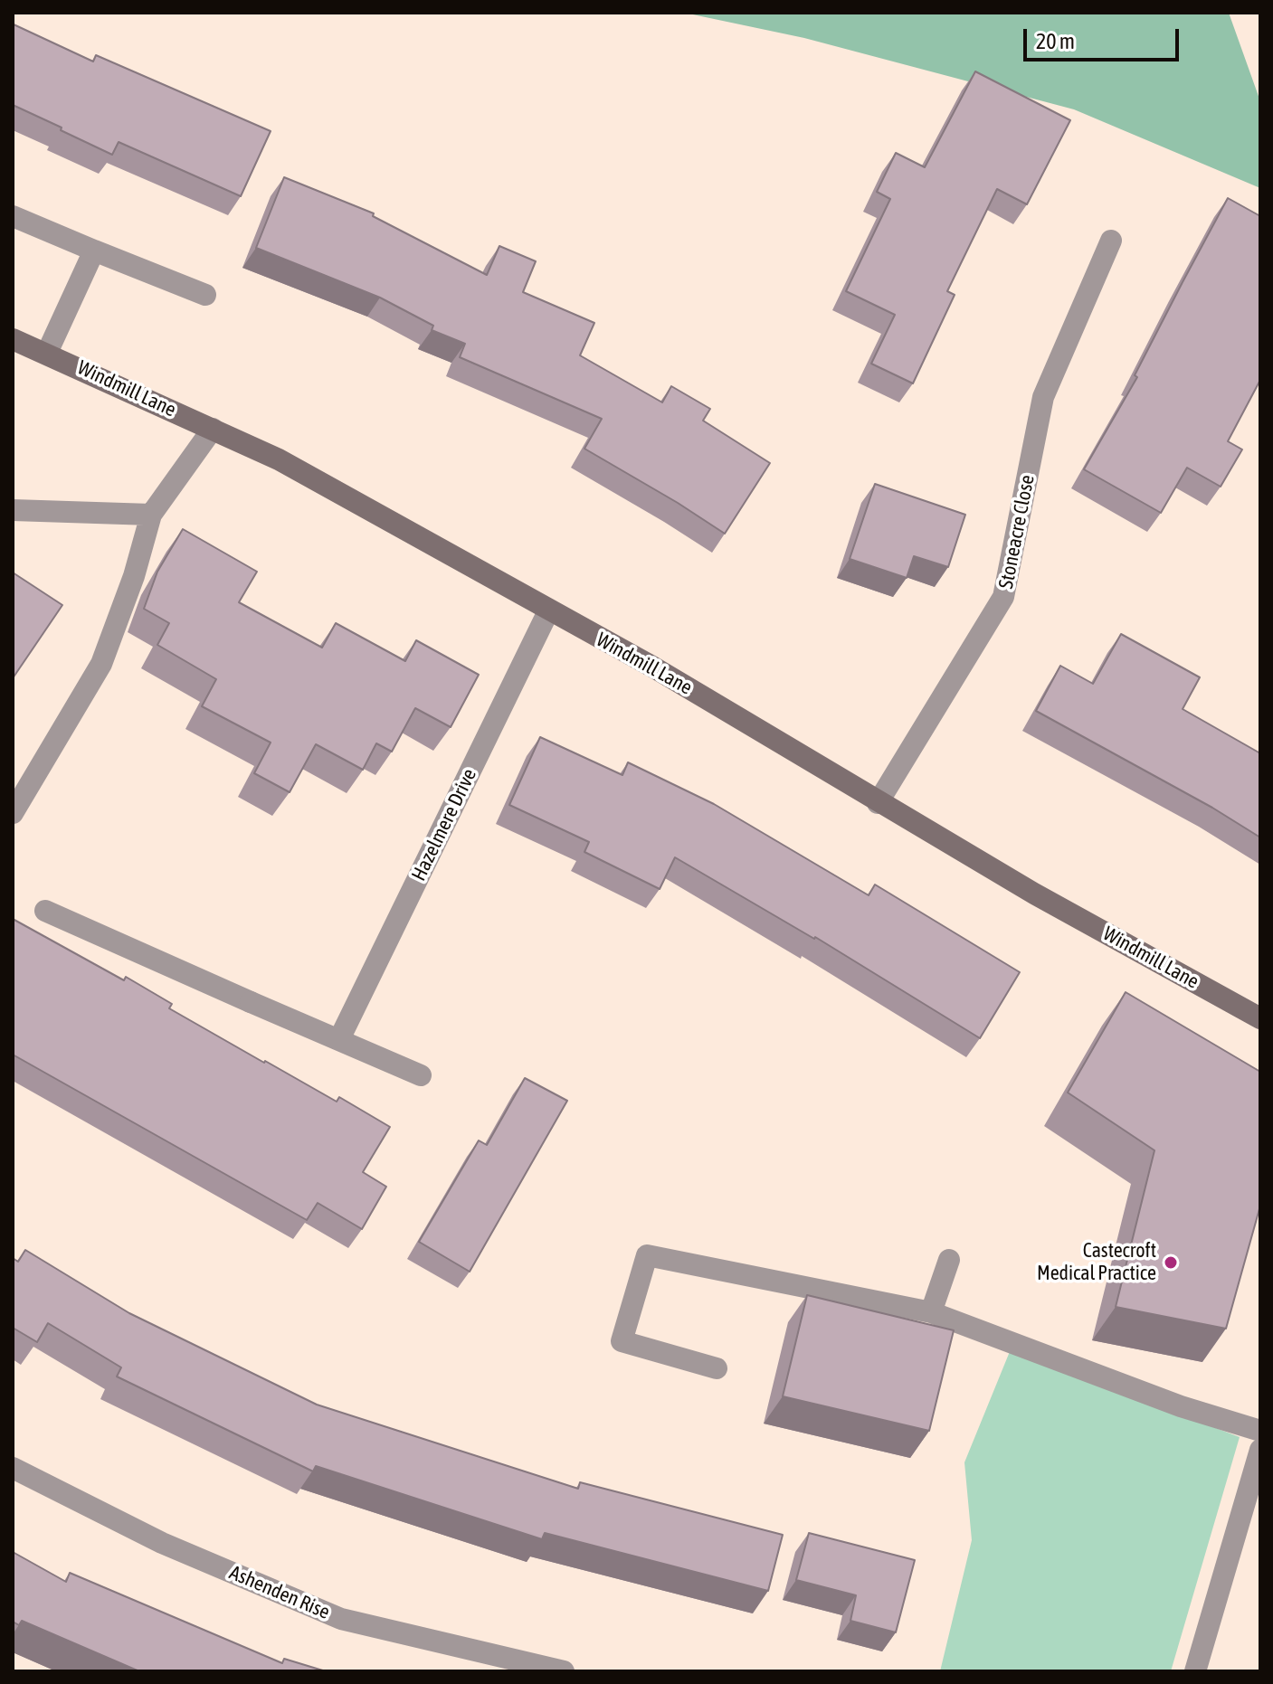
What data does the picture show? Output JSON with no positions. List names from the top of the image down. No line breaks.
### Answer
{"streets":{"street":["Windmill Lane","Stoneacre Close","Hazelmere Drive","Ashenden Rise"]},"crossings":[["Windmill Lane","Stoneacre Close"],["Windmill Lane","Hazelmere Drive"]],"places":["Castecroft Medical Practice"],"scale_bar":"20 m"}
